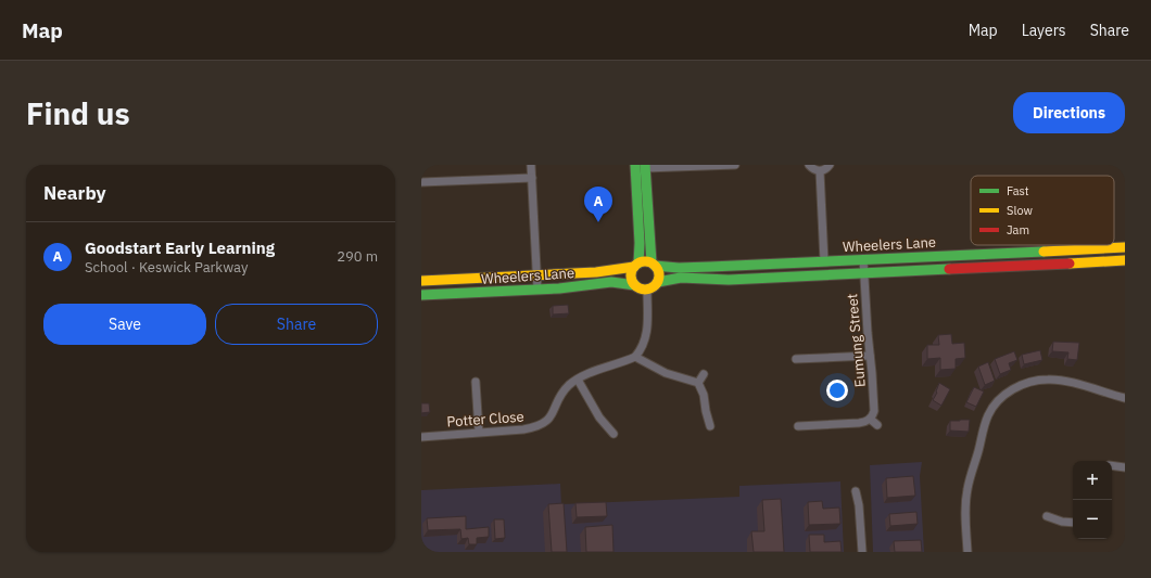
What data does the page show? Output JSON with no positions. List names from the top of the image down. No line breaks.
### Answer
{"streets":{"main road":["Wheelers Lane"],"street":["Eumung Street","Potter Close"]},"crossings":[["Wheelers Lane","Eumung Street"]],"legend":["Fast","Slow","Jam"],"page":{"header":"Map","nav":["Map","Layers","Share"],"buttons":["Directions",["Save","Share"]],"title":"Find us","heading":"Nearby","pins":"A","list":[{"mark":"A","name":"Goodstart Early Learning","note":"School · Keswick Parkway","value":"290 m"}],"map_buttons":["+","−"]}}
